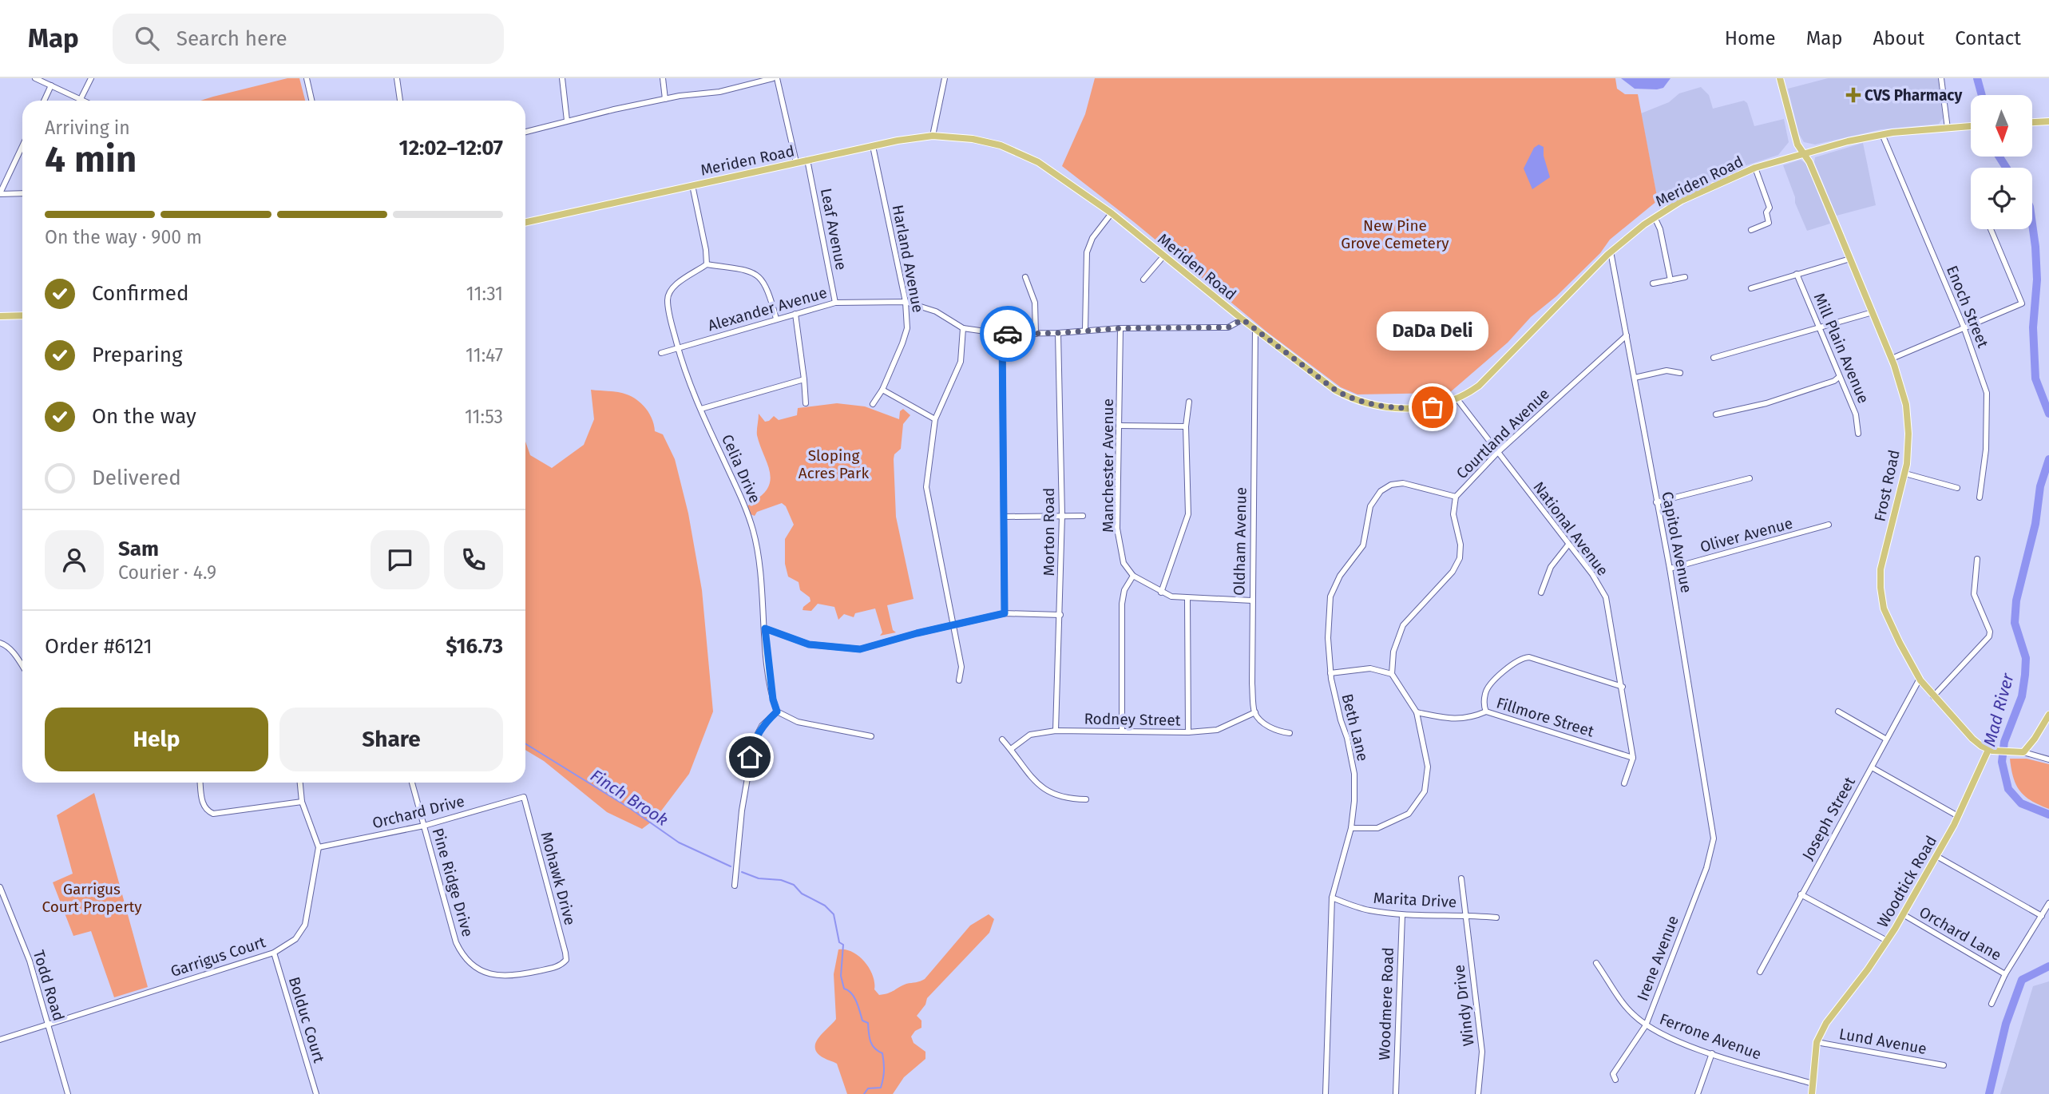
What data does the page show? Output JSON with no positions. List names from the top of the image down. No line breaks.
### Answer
{"streets":{"main road":["Meriden Road","Frost Road","Woodtick Road"],"street":["Leaf Avenue","Harland Avenue","Enoch Street","Alexander Avenue","Mill Plain Avenue","Courtland Avenue","Manchester Avenue","Celia Drive","National Avenue","Morton Road","Oliver Avenue","Oldham Avenue","Capitol Avenue","Fillmore Street","Rodney Street","Beth Lane","Orchard Drive","Joseph Street","Mohawk Drive","Pine Ridge Drive","Marita Drive","Orchard Lane","Garrigus Court","Irene Avenue","Todd Road","Woodmere Road","Windy Drive","Bolduc Court","Ferrone Avenue","Lund Avenue"]},"crossings":[["Meriden Road","Leaf Avenue"],["Meriden Road","Harland Avenue"],["Meriden Road","Enoch Street"],["Meriden Road","Alexander Avenue"],["Meriden Road","Frost Road"],["Meriden Road","National Avenue"],["Meriden Road","Oldham Avenue"],["Meriden Road","Capitol Avenue"],["Leaf Avenue","Alexander Avenue"],["Harland Avenue","Alexander Avenue"],["Alexander Avenue","Manchester Avenue"],["Alexander Avenue","Celia Drive"],["Alexander Avenue","Morton Road"],["Courtland Avenue","National Avenue"],["Courtland Avenue","Capitol Avenue"],["Courtland Avenue","Beth Lane"],["Frost Road","Joseph Street"],["Frost Road","Woodtick Road"],["National Avenue","Fillmore Street"],["Morton Road","Rodney Street"],["Oliver Avenue","Capitol Avenue"],["Oldham Avenue","Rodney Street"],["Capitol Avenue","Irene Avenue"],["Beth Lane","Marita Drive"],["Orchard Drive","Mohawk Drive"],["Orchard Drive","Pine Ridge Drive"],["Orchard Drive","Garrigus Court"],["Mohawk Drive","Pine Ridge Drive"],["Woodtick Road","Orchard Lane"],["Woodtick Road","Ferrone Avenue"],["Woodtick Road","Lund Avenue"],["Marita Drive","Woodmere Road"],["Marita Drive","Windy Drive"],["Garrigus Court","Todd Road"],["Garrigus Court","Bolduc Court"],["Irene Avenue","Ferrone Avenue"]],"water":["Mad River","Finch Brook"],"parks":["New Pine Grove Cemetery","Sloping Acres Park","Garrigus Court Property"],"places":{"health":["CVS Pharmacy"],"other":["DaDa Deli"]},"north":"bottom","page":{"header":"Map","search":"Search here","nav":["Home","Map","About","Contact"],"heading":["4 min","Arriving in","12:02–12:07"],"panel":["Sam","Courier · 4.9","Order #6121","$16.73"],"bar":"On the way · 900 m","list":[["Confirmed","11:31"],["Preparing","11:47"],["On the way","11:53"],"Delivered"],"bubble":"DaDa Deli","buttons":["Help","Share"]}}
